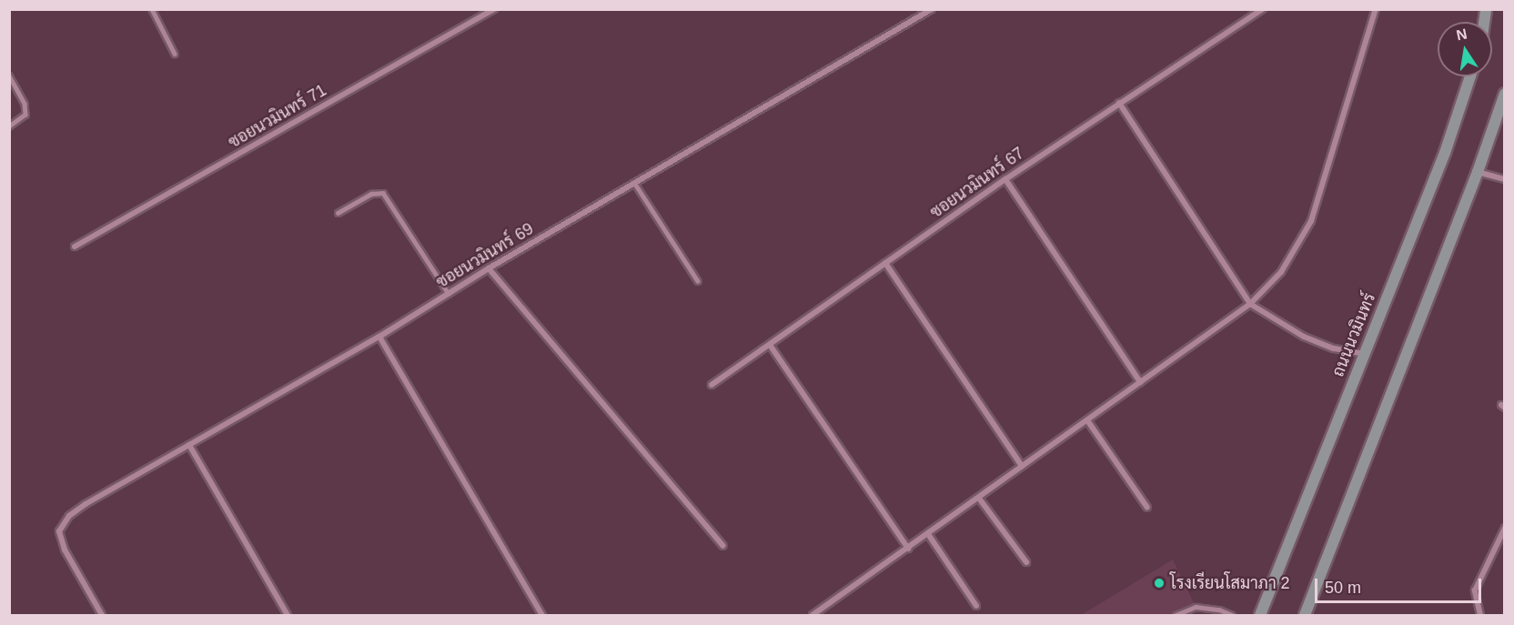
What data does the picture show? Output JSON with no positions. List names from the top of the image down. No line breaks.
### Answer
{"streets":{"main road":["ถนนนวมินทร์"],"street":["ซอยนวมินทร์ 71","ซอยนวมินทร์ 67","ซอยนวมินทร์ 69"]},"places":["โรงเรียนโสมาภา 2"],"scale_bar":"50 m","north":"top"}
